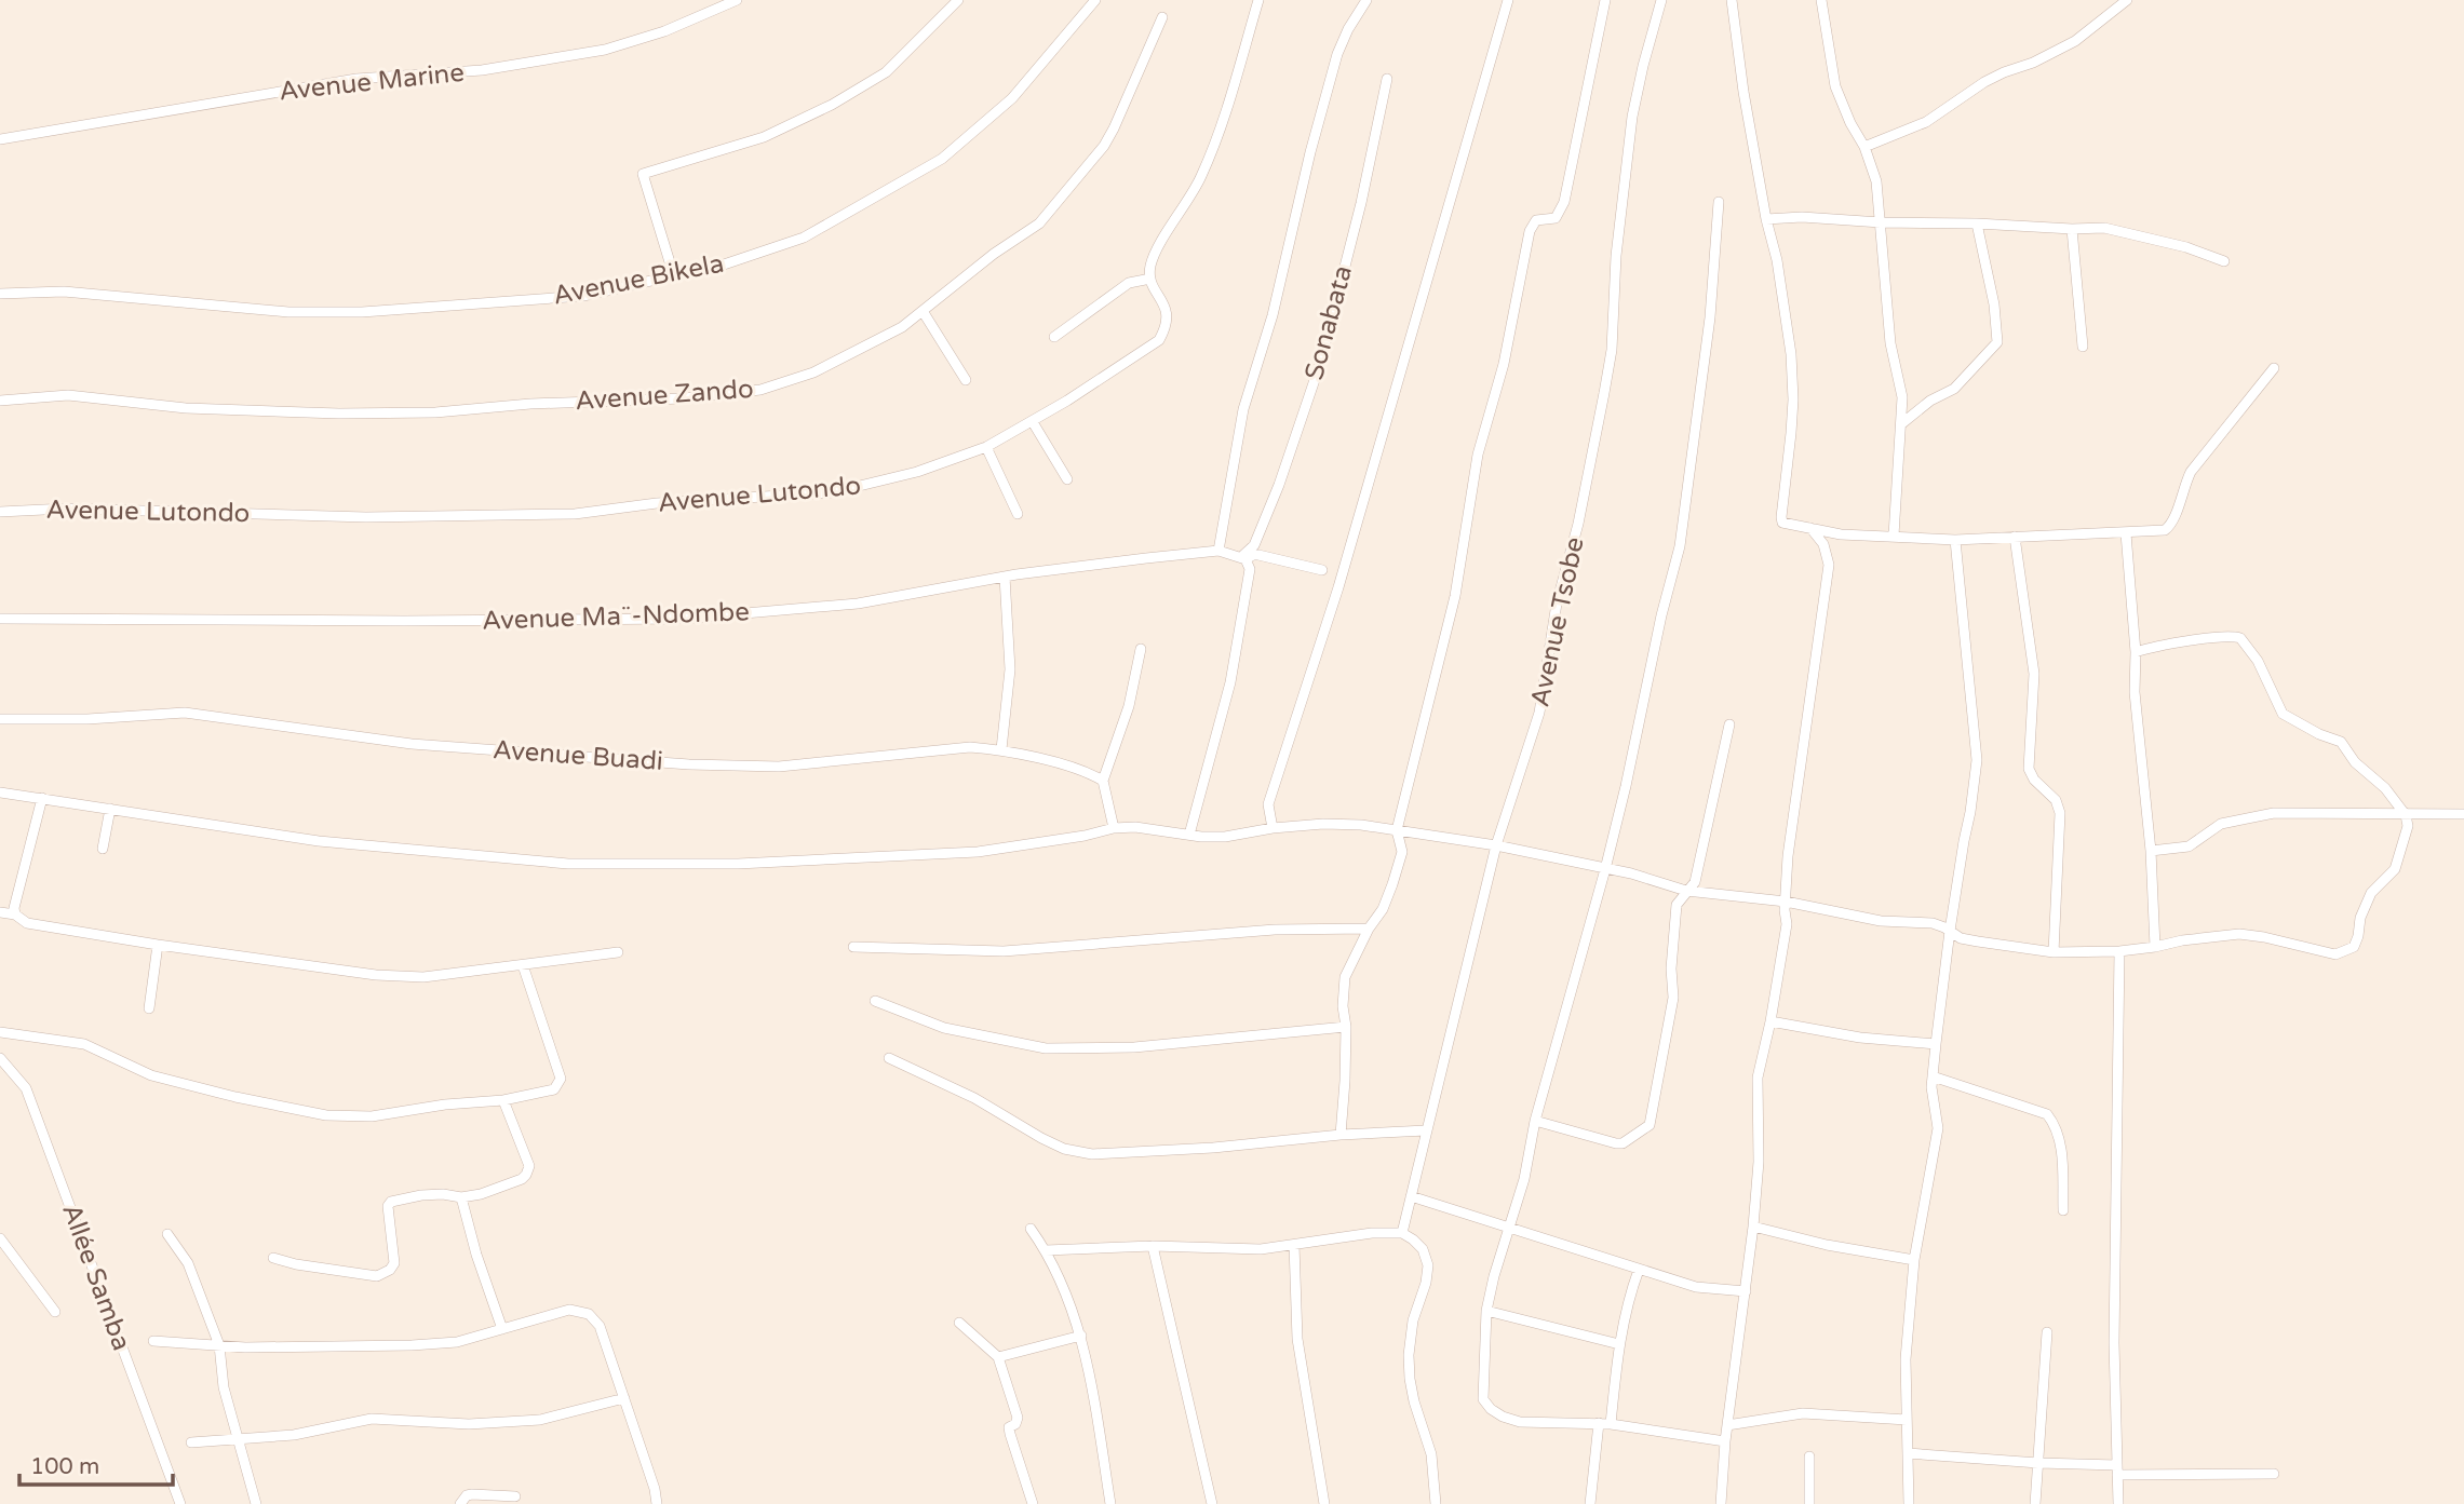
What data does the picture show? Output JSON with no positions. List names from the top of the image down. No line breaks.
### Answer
{"streets":{"street":["Avenue Marine","Avenue Bikela","Sonabata","Avenue Zando","Avenue Lutondo","Avenue Ma¨-Ndombe","Avenue Tsobe","Avenue Buadi","Allée Samba"]},"scale_bar":"100 m"}
